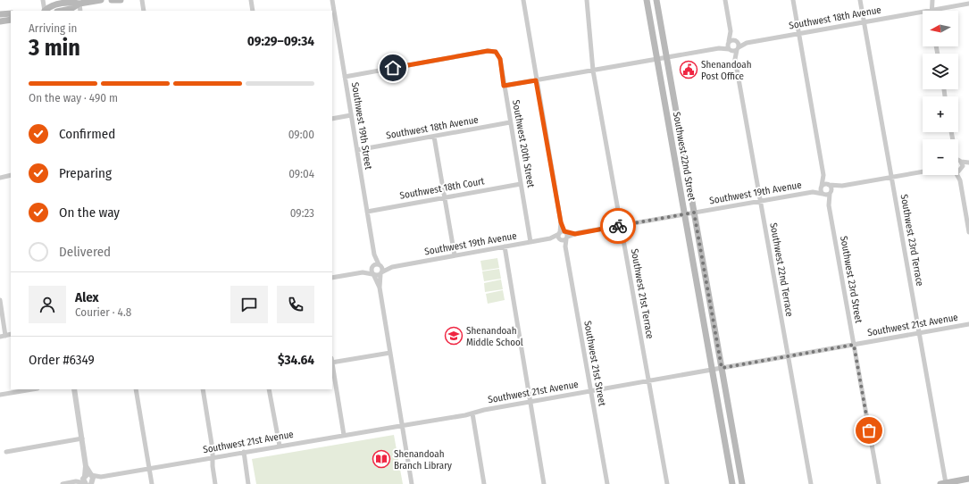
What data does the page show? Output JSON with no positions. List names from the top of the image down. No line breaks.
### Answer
{"streets":{"main road":["Southwest 22nd Street"],"street":["Southwest 18th Avenue","Southwest 19th Street","Southwest 20th Street","Southwest 18th Court","Southwest 19th Avenue","Southwest 23rd Terrace","Southwest 22nd Terrace","Southwest 23rd Street","Southwest 21st Terrace","Southwest 21st Avenue","Southwest 21st Street"]},"crossings":[["Southwest 18th Avenue","Southwest 19th Street"],["Southwest 18th Avenue","Southwest 20th Street"],["Southwest 18th Avenue","Southwest 23rd Terrace"],["Southwest 18th Avenue","Southwest 22nd Terrace"],["Southwest 19th Street","Southwest 20th Street"],["Southwest 19th Street","Southwest 18th Court"],["Southwest 19th Street","Southwest 19th Avenue"],["Southwest 20th Street","Southwest 18th Court"],["Southwest 20th Street","Southwest 19th Avenue"],["Southwest 22nd Street","Southwest 19th Avenue"],["Southwest 22nd Street","Southwest 21st Avenue"],["Southwest 19th Avenue","Southwest 22nd Terrace"],["Southwest 19th Avenue","Southwest 23rd Street"],["Southwest 19th Avenue","Southwest 21st Terrace"],["Southwest 19th Avenue","Southwest 21st Street"],["Southwest 23rd Terrace","Southwest 21st Avenue"],["Southwest 22nd Terrace","Southwest 21st Avenue"],["Southwest 23rd Street","Southwest 21st Avenue"],["Southwest 21st Terrace","Southwest 21st Avenue"],["Southwest 21st Avenue","Southwest 21st Street"]],"places":{"public building":["Shenandoah Post Office"],"school or university":["Shenandoah Middle School"],"library":["Shenandoah Branch Library"]},"north":"left","page":{"map_buttons":["+","−"],"heading":["3 min","Arriving in","09:29–09:34"],"panel":["Alex","Courier · 4.8","Order #6349","$34.64"],"bar":"On the way · 490 m","list":[["Confirmed","09:00"],["Preparing","09:04"],["On the way","09:23"],"Delivered"]}}
